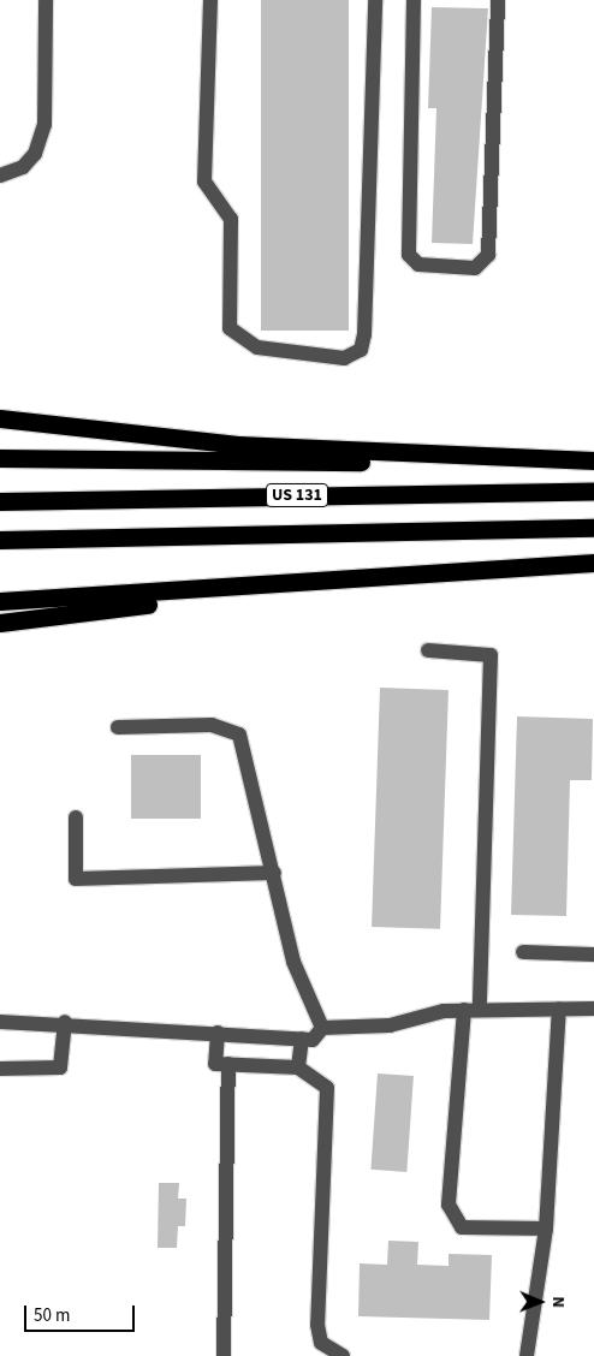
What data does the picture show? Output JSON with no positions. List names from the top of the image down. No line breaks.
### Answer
{"streets":{"highway":["US 131"]},"scale_bar":"50 m","north":"right"}
